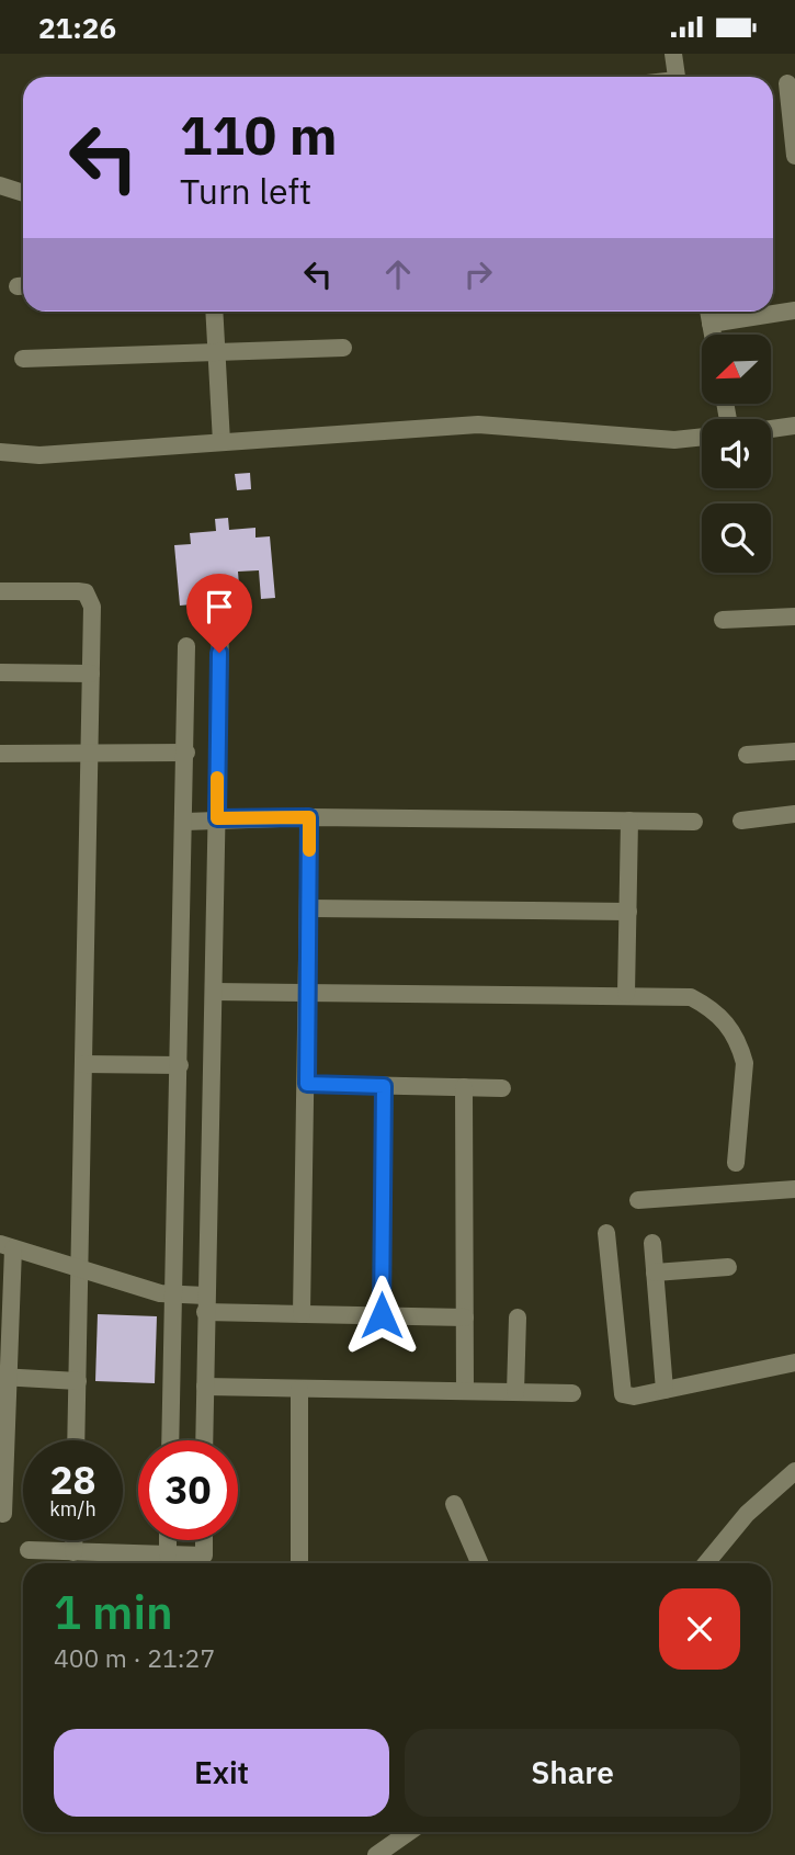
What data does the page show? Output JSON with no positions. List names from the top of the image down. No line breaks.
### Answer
{"north":"bottom left","page":{"status":"21:26","turn":["110 m","Turn left"],"speed":"28 km/h","limit":"30","heading":["1 min","400 m · 21:27"],"buttons":["Exit","Share"]}}
